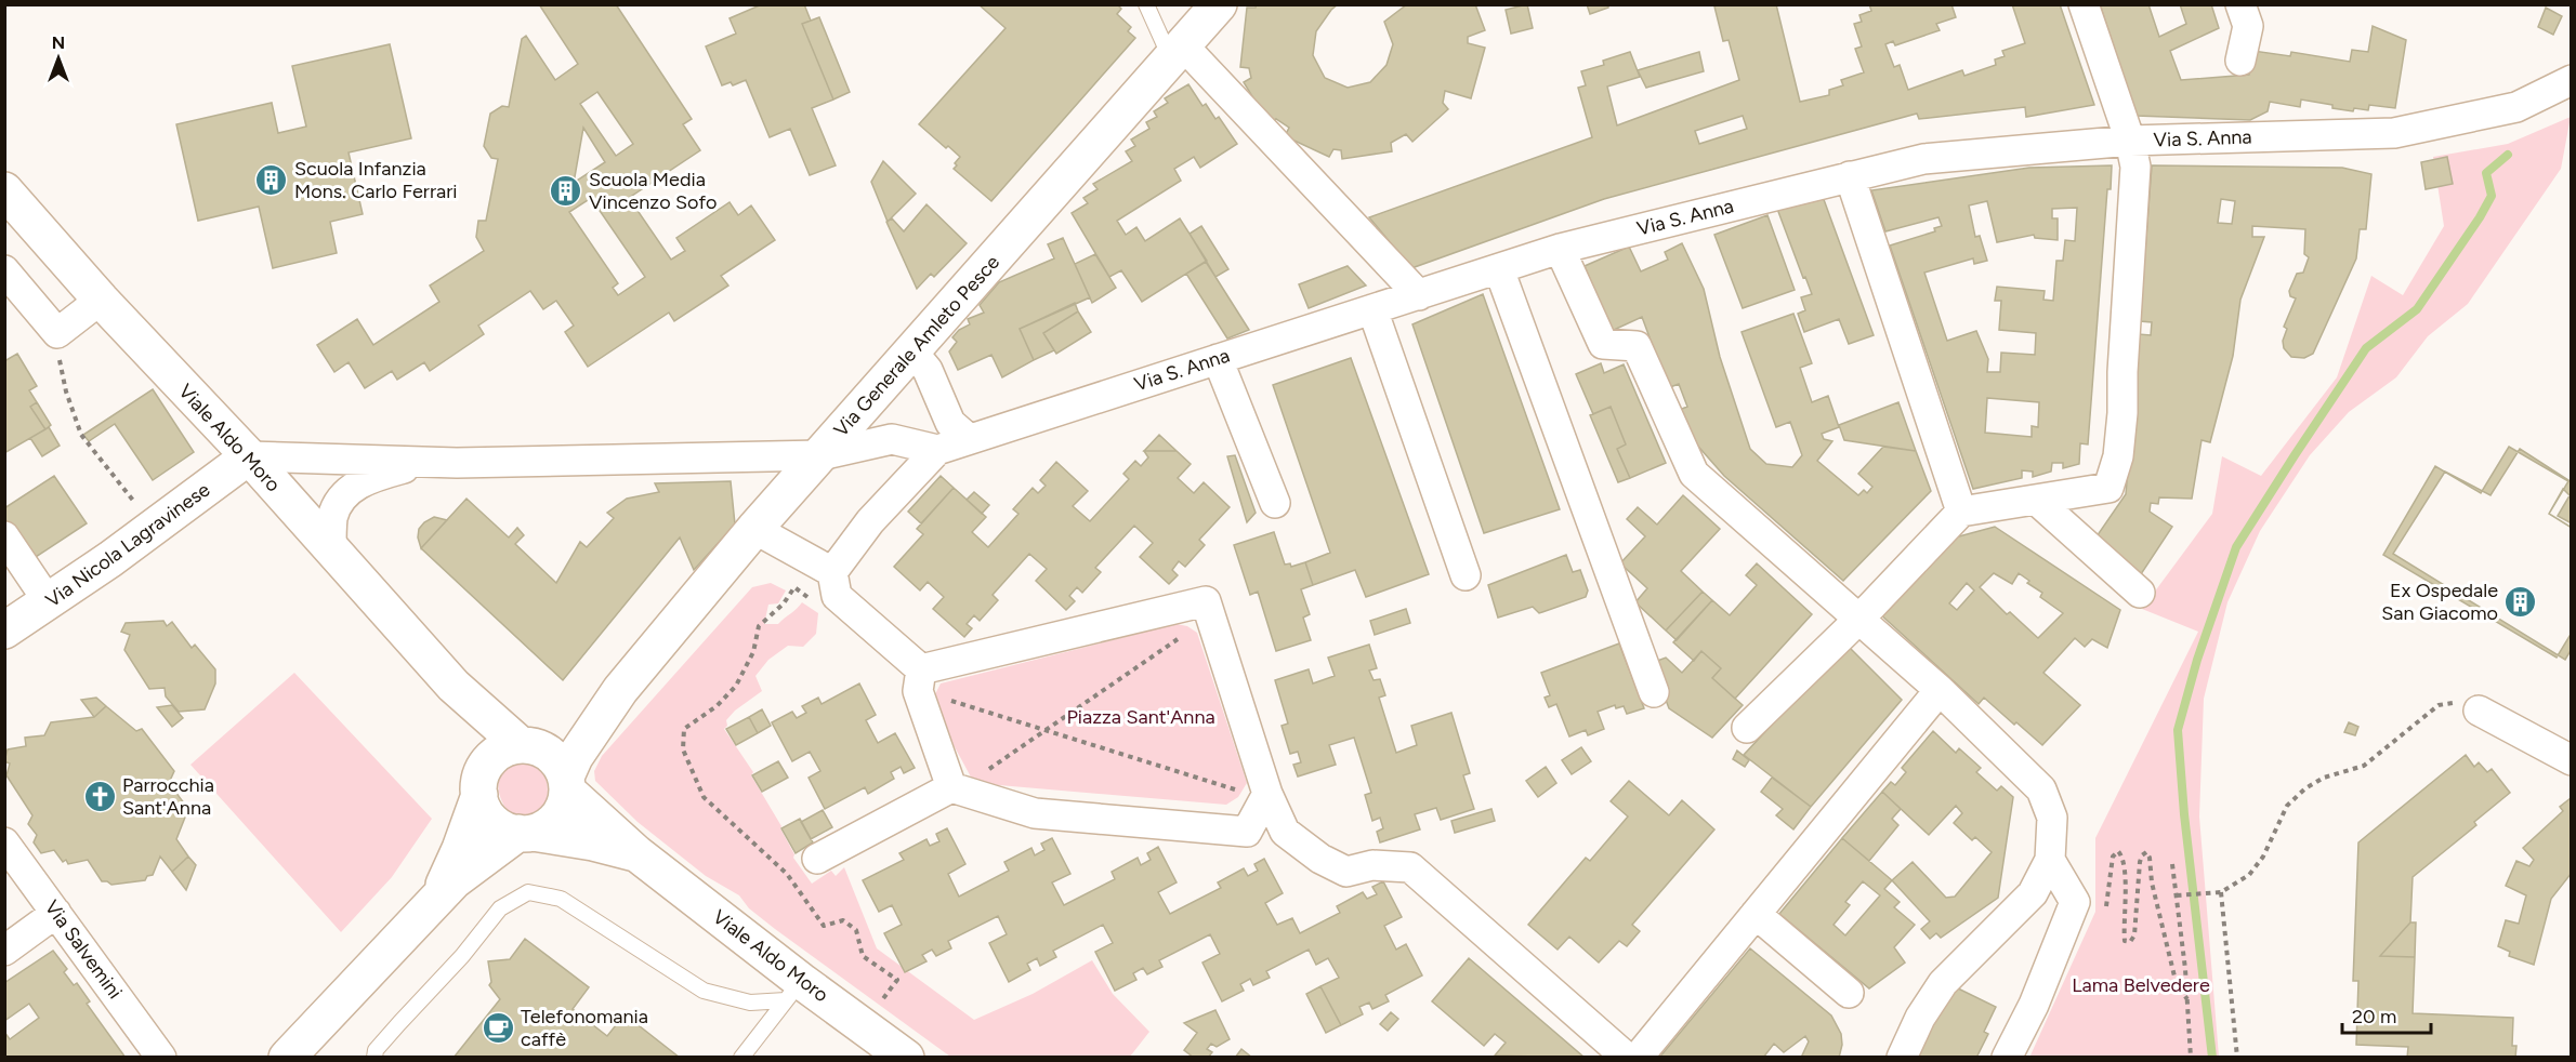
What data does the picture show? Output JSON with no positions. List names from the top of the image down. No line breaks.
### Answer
{"streets":{"street":["Via S. Anna","Via Generale Amleto Pesce","Viale Aldo Moro","Via Nicola Lagravinese","Via Salvemini"]},"crossings":[["Via Generale Amleto Pesce","Viale Aldo Moro"],["Viale Aldo Moro","Via Nicola Lagravinese"]],"parks":["Piazza Sant'Anna","Lama Belvedere"],"places":{"building":["Scuola Infanzia Mons. Carlo Ferrari","Scuola Media Vincenzo Sofo","Ex Ospedale San Giacomo"],"church":["Parrocchia Sant'Anna"],"cafe":["Telefonomania caffè"]},"scale_bar":"20 m","north":"top"}
